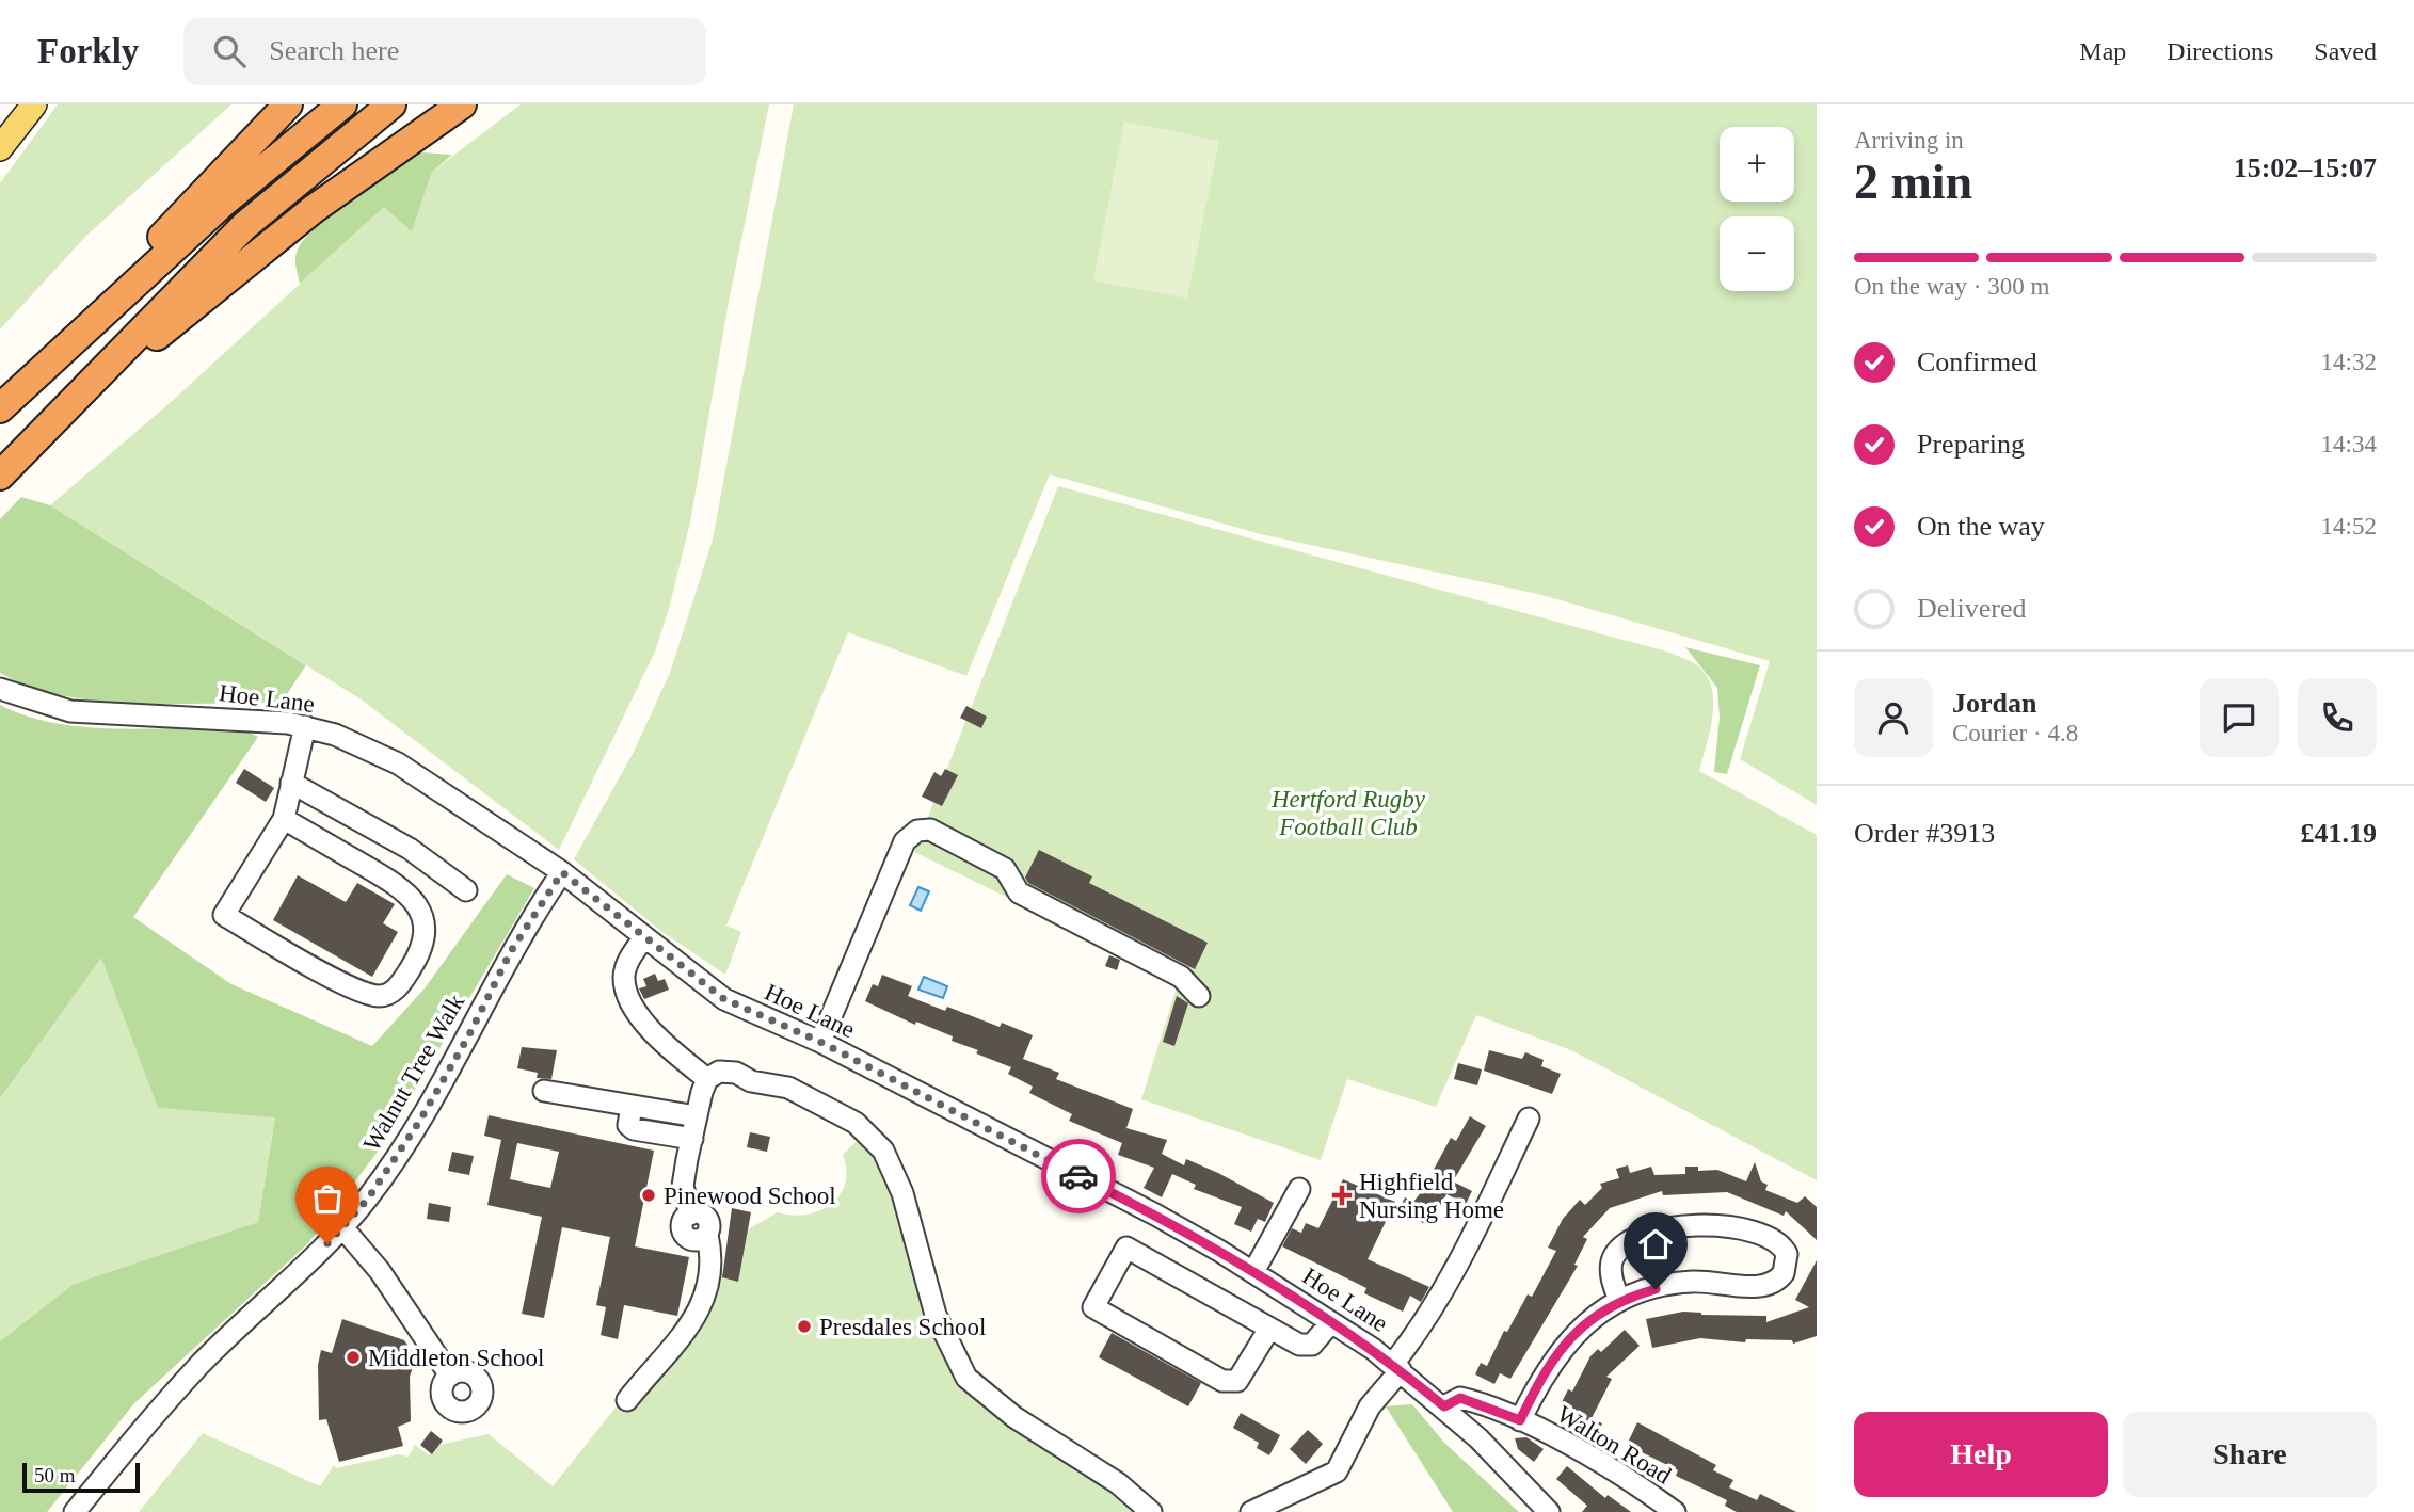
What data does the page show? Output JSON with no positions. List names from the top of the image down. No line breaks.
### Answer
{"streets":{"street":["Hoe Lane","Walnut Tree Walk","Walton Road"]},"crossings":[["Hoe Lane","Walnut Tree Walk"],["Hoe Lane","Walton Road"]],"parks":["Hertford Rugby Football Club"],"places":{"other":["Pinewood School","Presdales School","Middleton School"],"health":["Highfield Nursing Home"]},"scale_bar":"50 m","page":{"header":"Forkly","search":"Search here","nav":["Map","Directions","Saved"],"heading":["2 min","Arriving in","15:02–15:07"],"panel":["Jordan","Courier · 4.8","Order #3913","£41.19"],"map_buttons":["+","−"],"bar":"On the way · 300 m","list":[["Confirmed","14:32"],["Preparing","14:34"],["On the way","14:52"],"Delivered"],"buttons":["Help","Share"],"scale":"50 m"}}
